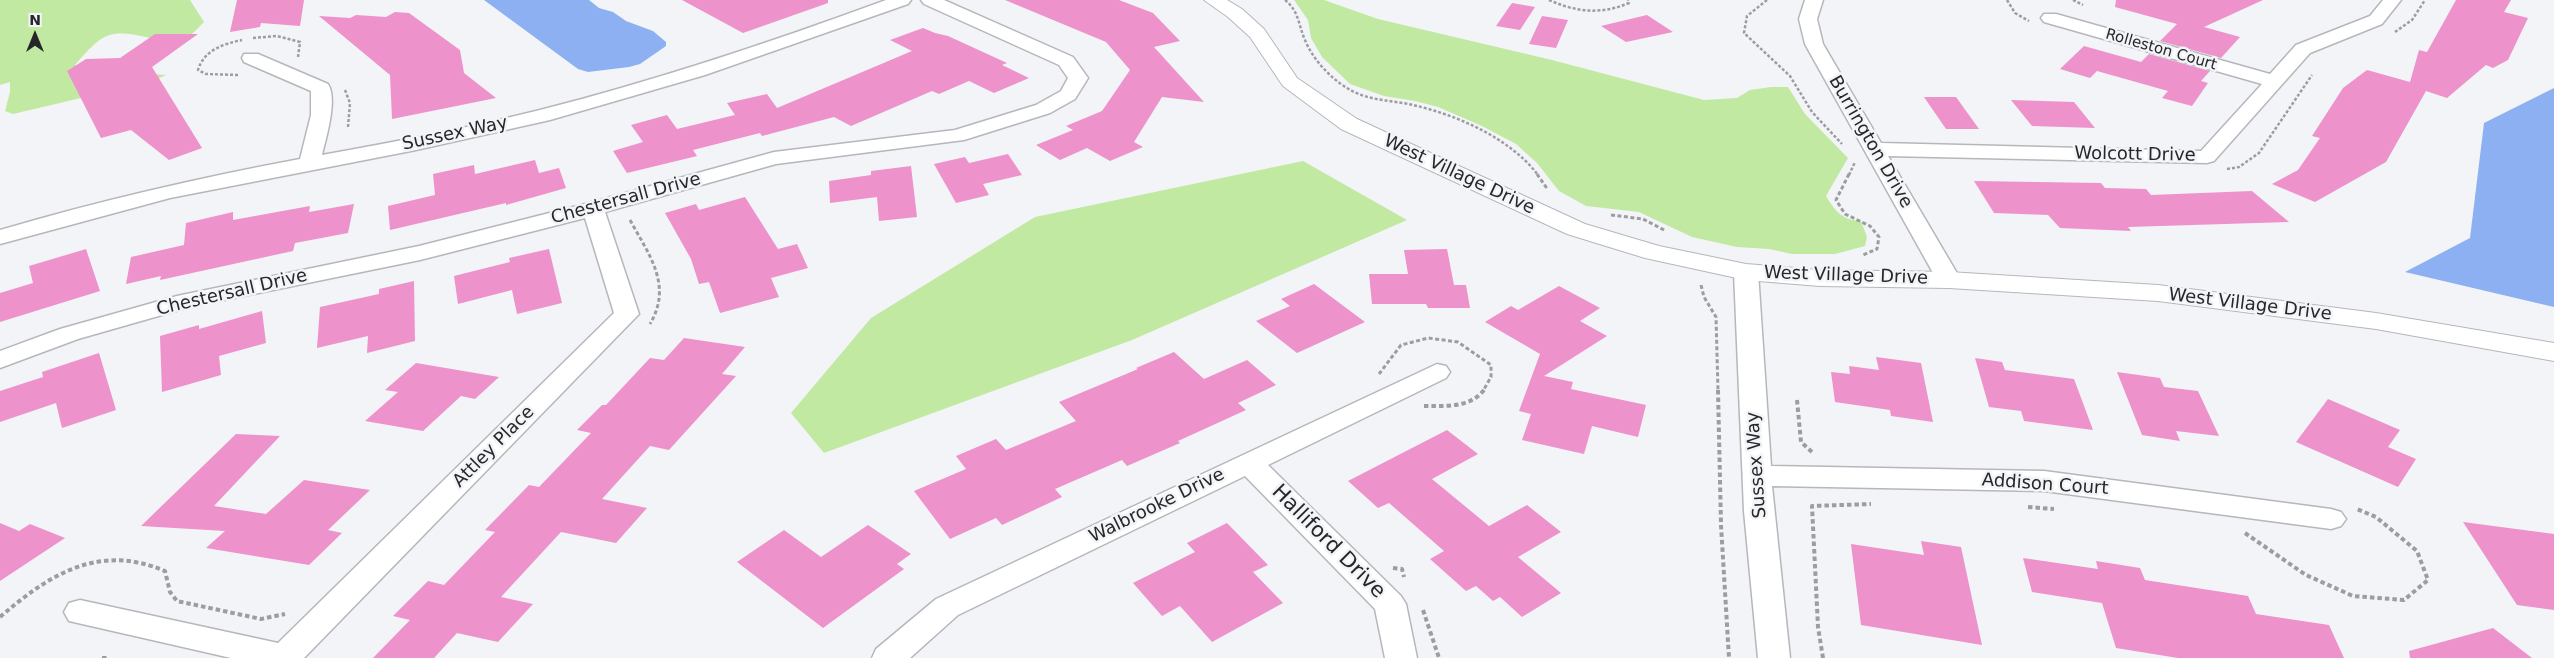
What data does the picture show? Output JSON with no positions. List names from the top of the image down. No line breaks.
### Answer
{"streets":{"street":["Rolleston Court","Sussex Way","Burrington Drive","Wolcott Drive","West Village Drive","Chestersall Drive","Attley Place","Addison Court","Walbrooke Drive","Halliford Drive"]},"crossings":[["Rolleston Court","Wolcott Drive"],["Sussex Way","West Village Drive"],["Sussex Way","Addison Court"],["Burrington Drive","Wolcott Drive"],["Burrington Drive","West Village Drive"],["Chestersall Drive","Attley Place"],["Walbrooke Drive","Halliford Drive"]],"north":"top"}
